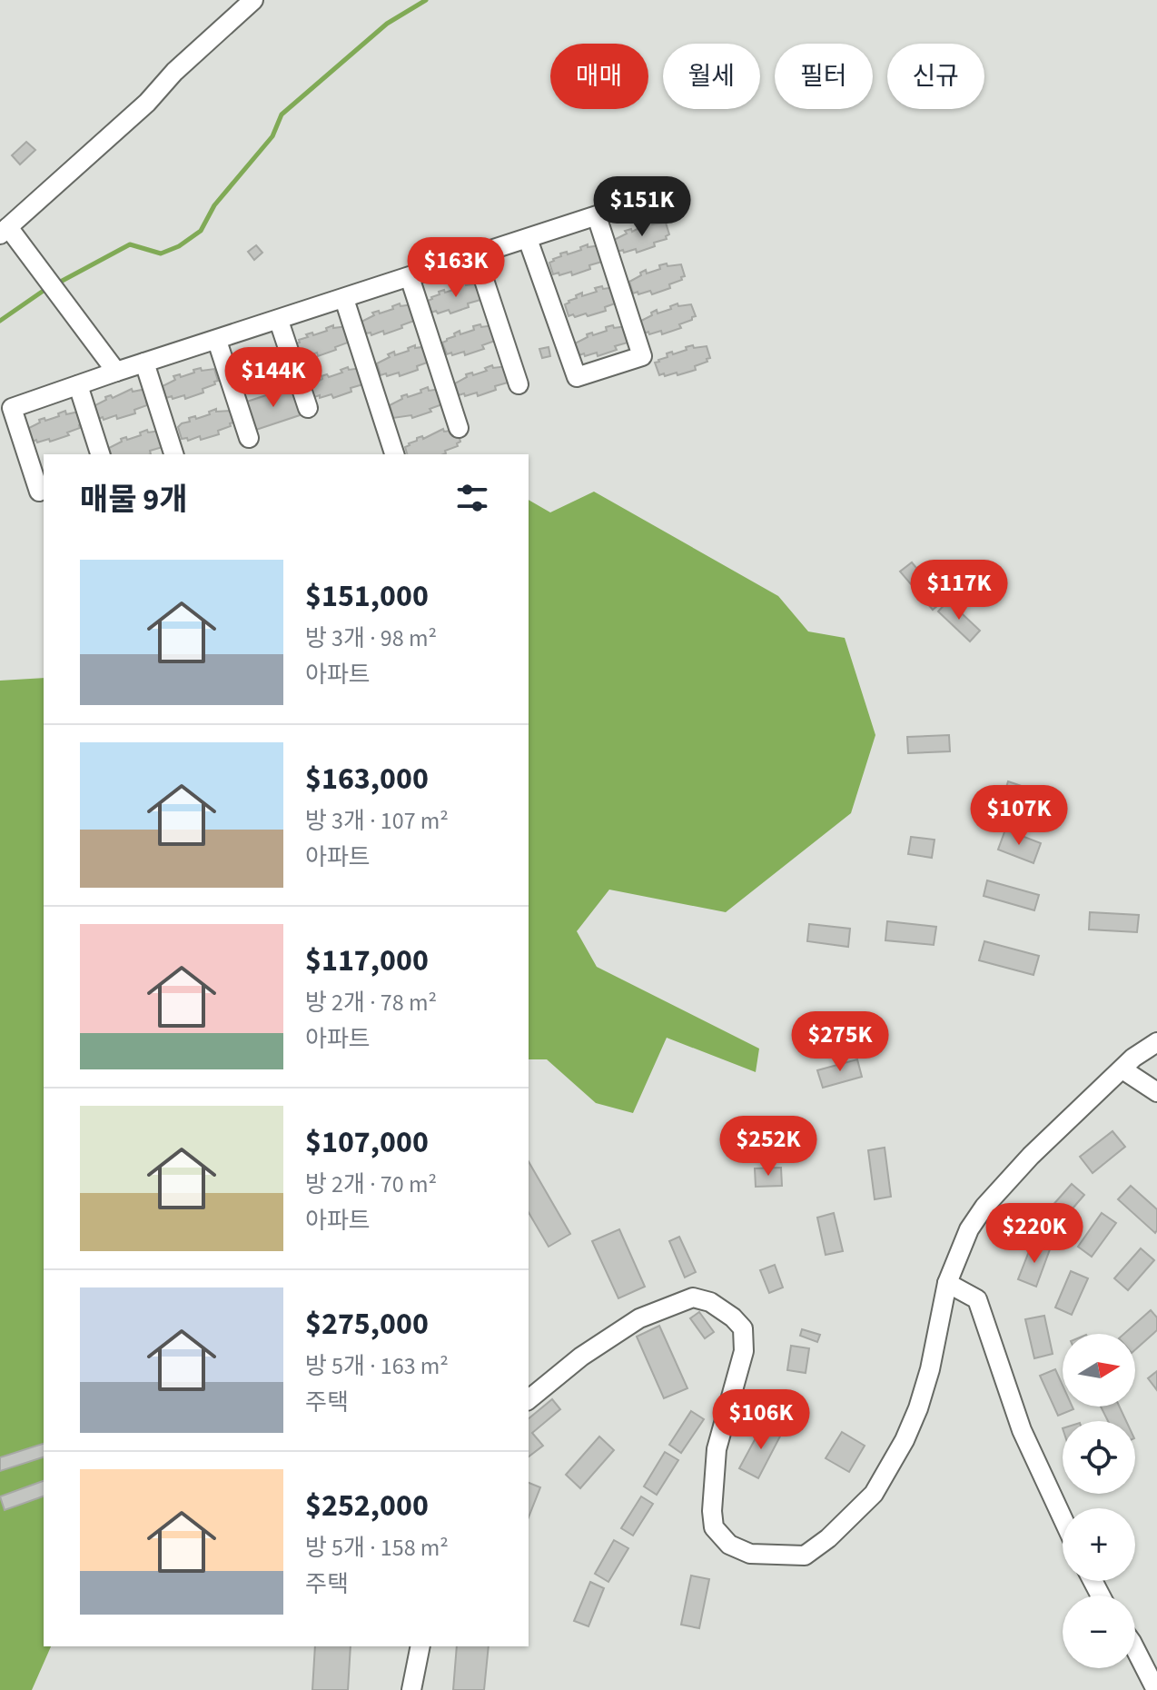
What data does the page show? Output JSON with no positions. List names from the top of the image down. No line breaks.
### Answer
{"north":"right","page":{"chip":["매매","월세","필터","신규"],"price":["$151K","$163K","$144K","$117K","$107K","$275K","$252K","$220K","$106K"],"heading":"매물 9개","list":[{"name":"$151,000","note":"방 3개 · 98 m² · 아파트"},{"name":"$163,000","note":"방 3개 · 107 m² · 아파트"},{"name":"$117,000","note":"방 2개 · 78 m² · 아파트"},{"name":"$107,000","note":"방 2개 · 70 m² · 아파트"},{"name":"$275,000","note":"방 5개 · 163 m² · 주택"},{"name":"$252,000","note":"방 5개 · 158 m² · 주택"}],"map_buttons":["+","−"]}}
